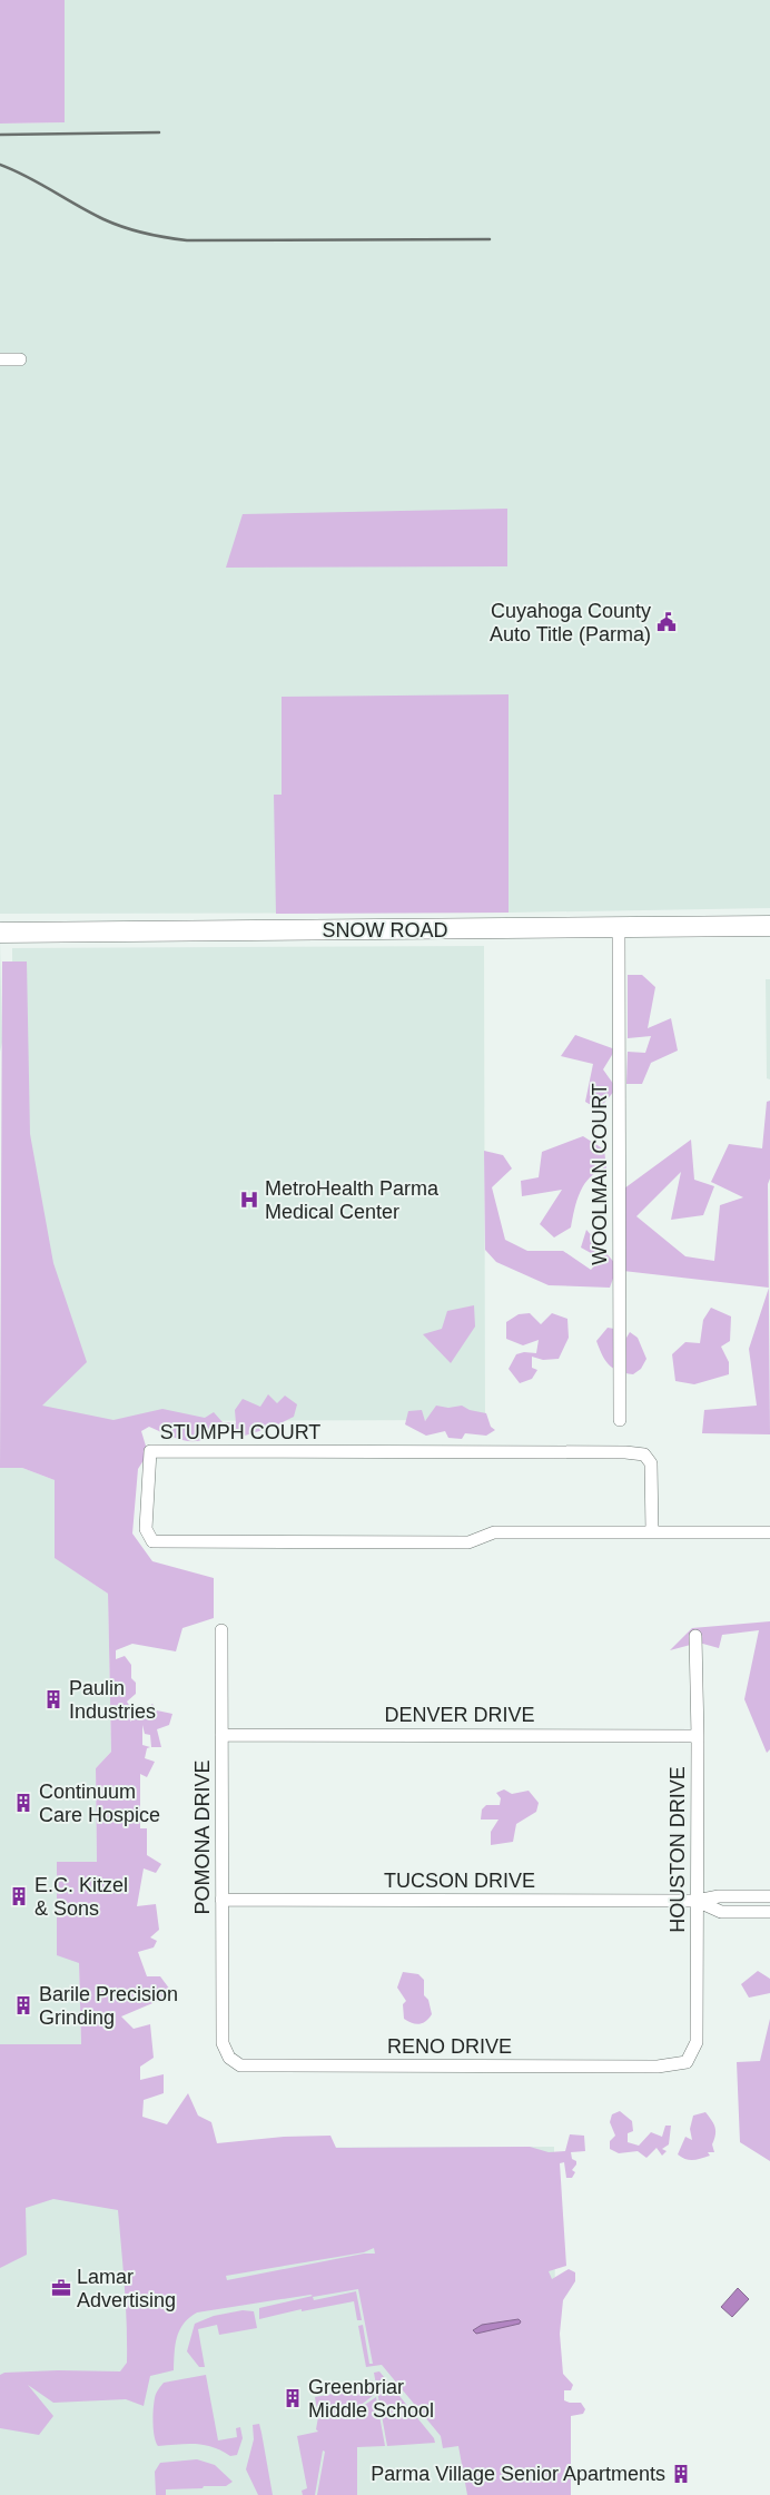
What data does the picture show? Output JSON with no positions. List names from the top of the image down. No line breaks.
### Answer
{"streets":{"main road":["SNOW ROAD"],"street":["WOOLMAN COURT","STUMPH COURT","DENVER DRIVE","POMONA DRIVE","HOUSTON DRIVE","TUCSON DRIVE","RENO DRIVE"]},"crossings":[["SNOW ROAD","WOOLMAN COURT"],["DENVER DRIVE","POMONA DRIVE"],["DENVER DRIVE","HOUSTON DRIVE"],["POMONA DRIVE","TUCSON DRIVE"],["POMONA DRIVE","RENO DRIVE"],["HOUSTON DRIVE","TUCSON DRIVE"],["HOUSTON DRIVE","RENO DRIVE"]],"places":{"public building":["Cuyahoga County Auto Title (Parma)"],"hospital":["MetroHealth Parma Medical Center"],"building":["Paulin Industries","Continuum Care Hospice","E.C. Kitzel & Sons","Barile Precision Grinding","Greenbriar Middle School","Parma Village Senior Apartments"],"office":["Lamar Advertising"]}}
